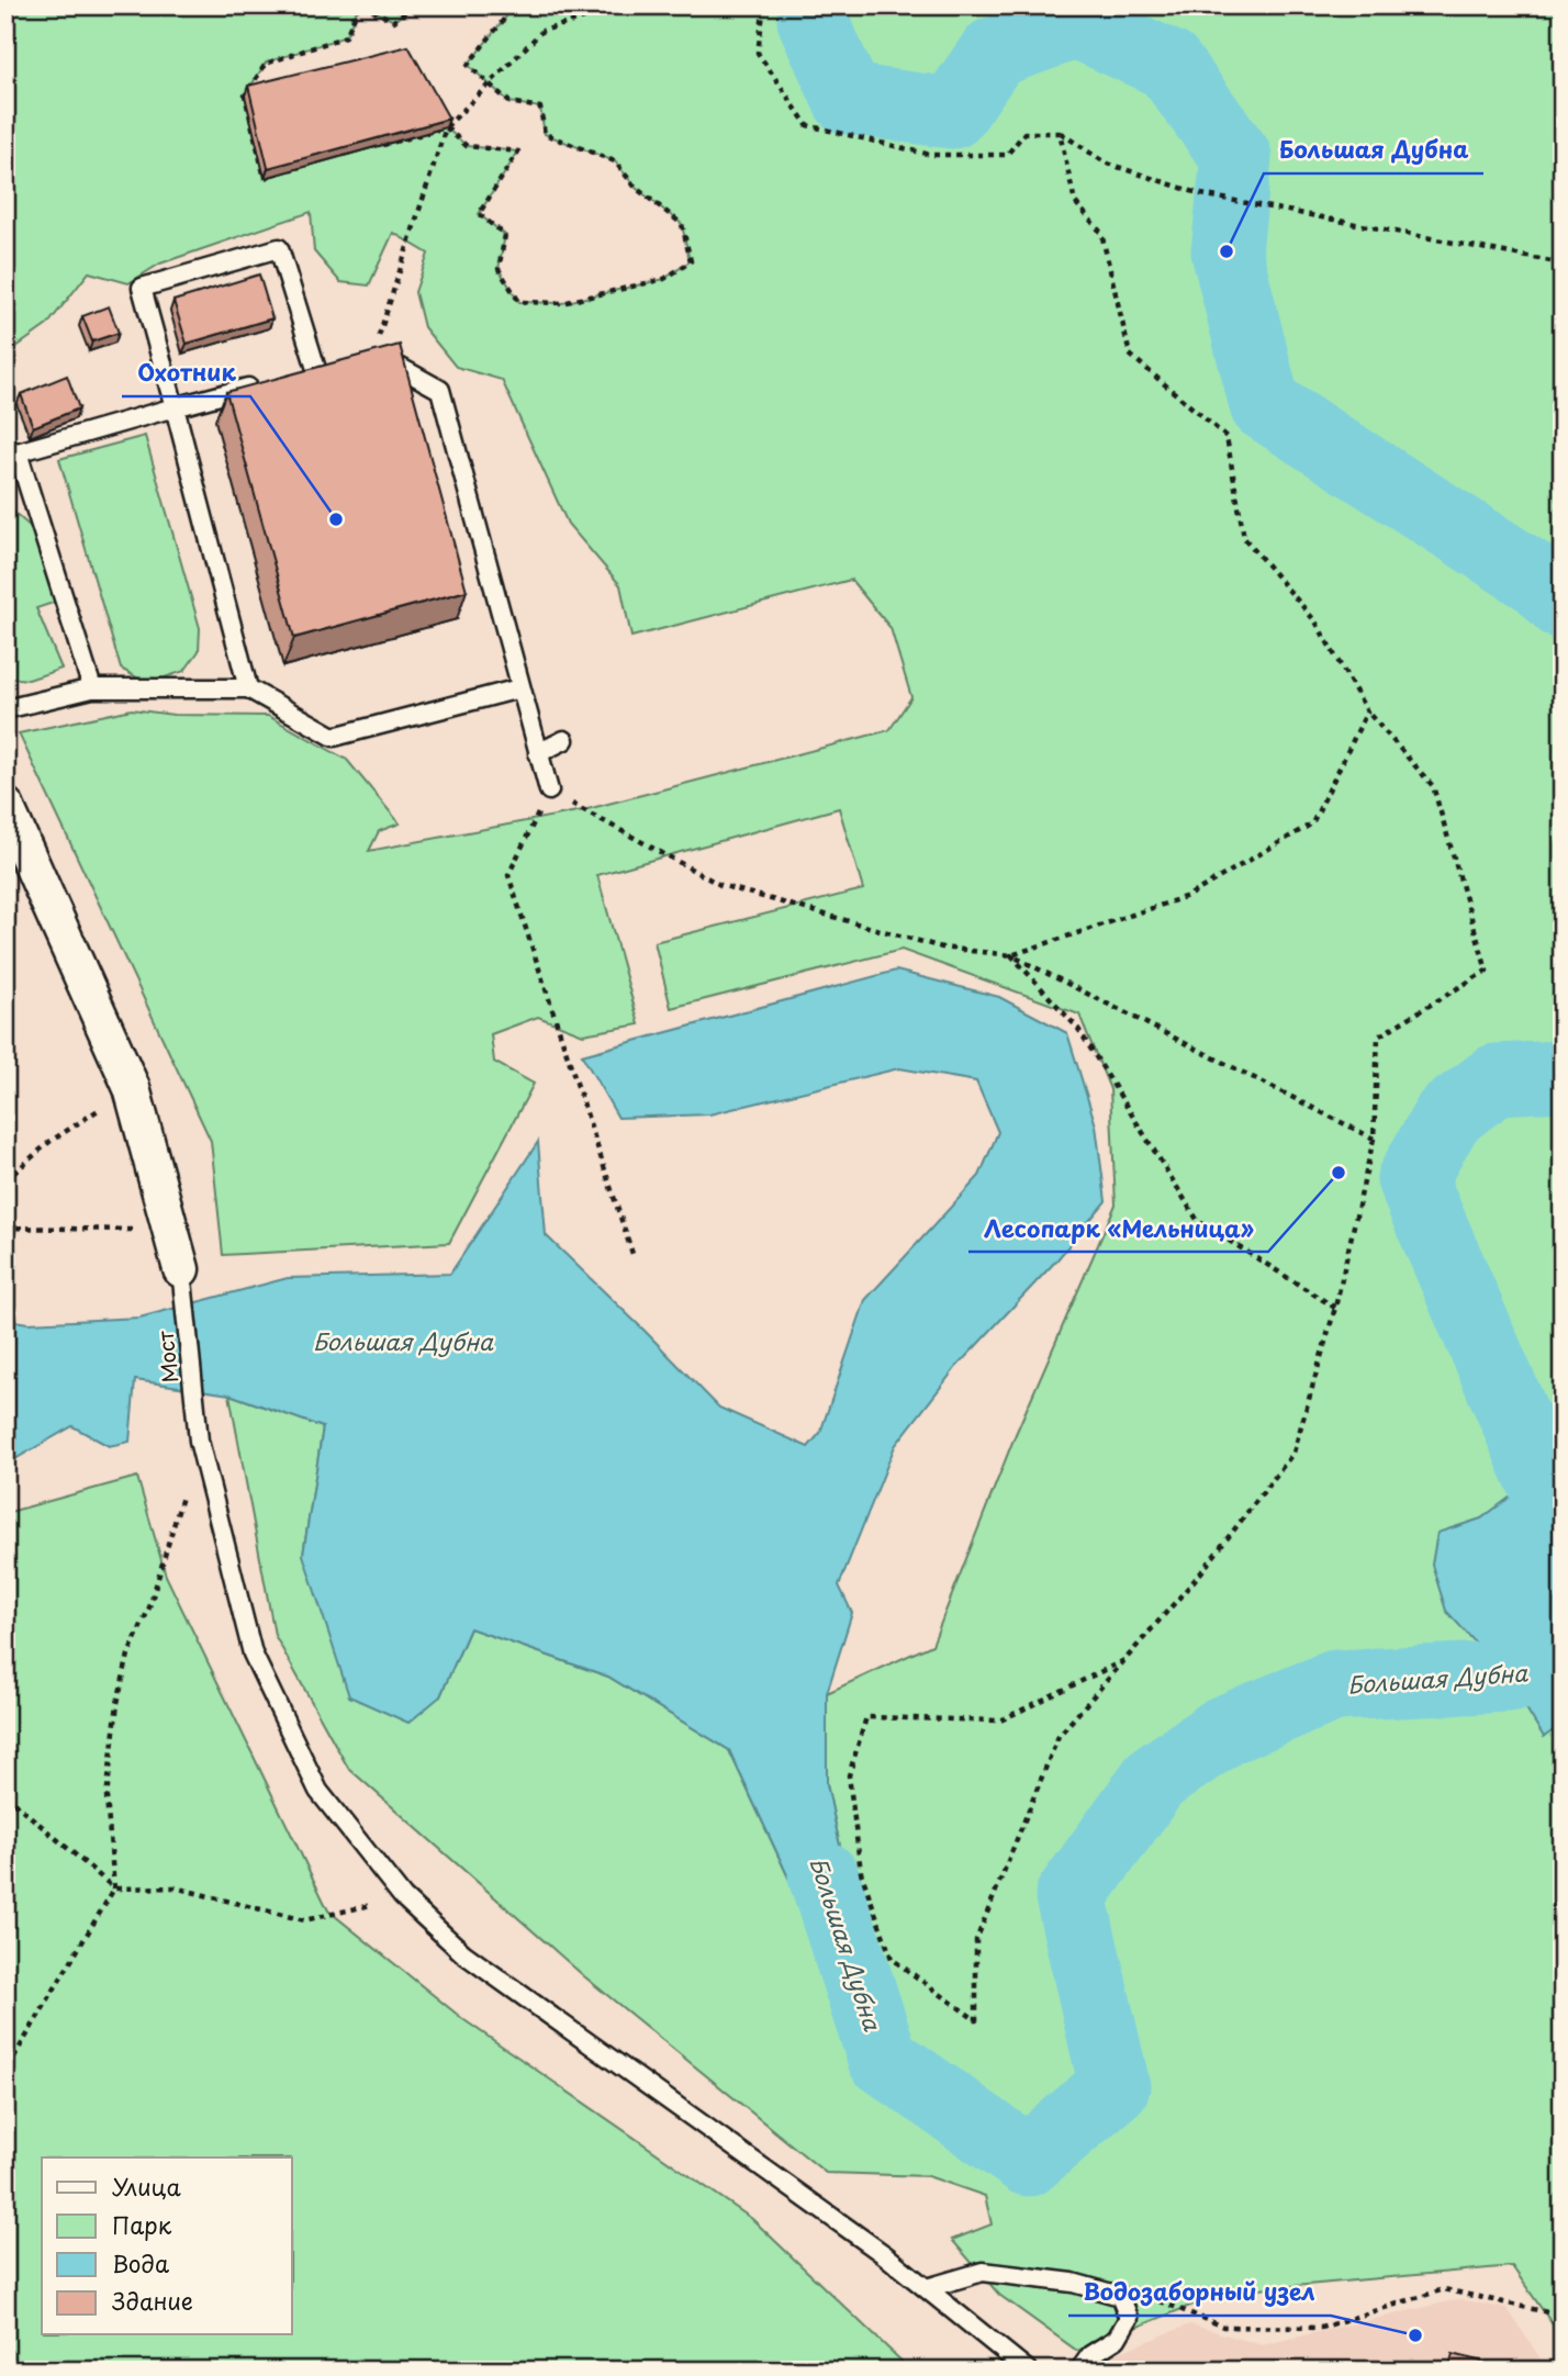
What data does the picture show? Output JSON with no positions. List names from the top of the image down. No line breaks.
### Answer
{"streets":{"lane":["Мост"]},"water":["Большая Дубна"],"places":["Большая Дубна","Охотник","Лесопарк «Мельница»","Водозаборный узел"],"legend":["Улица","Парк","Вода","Здание"]}
